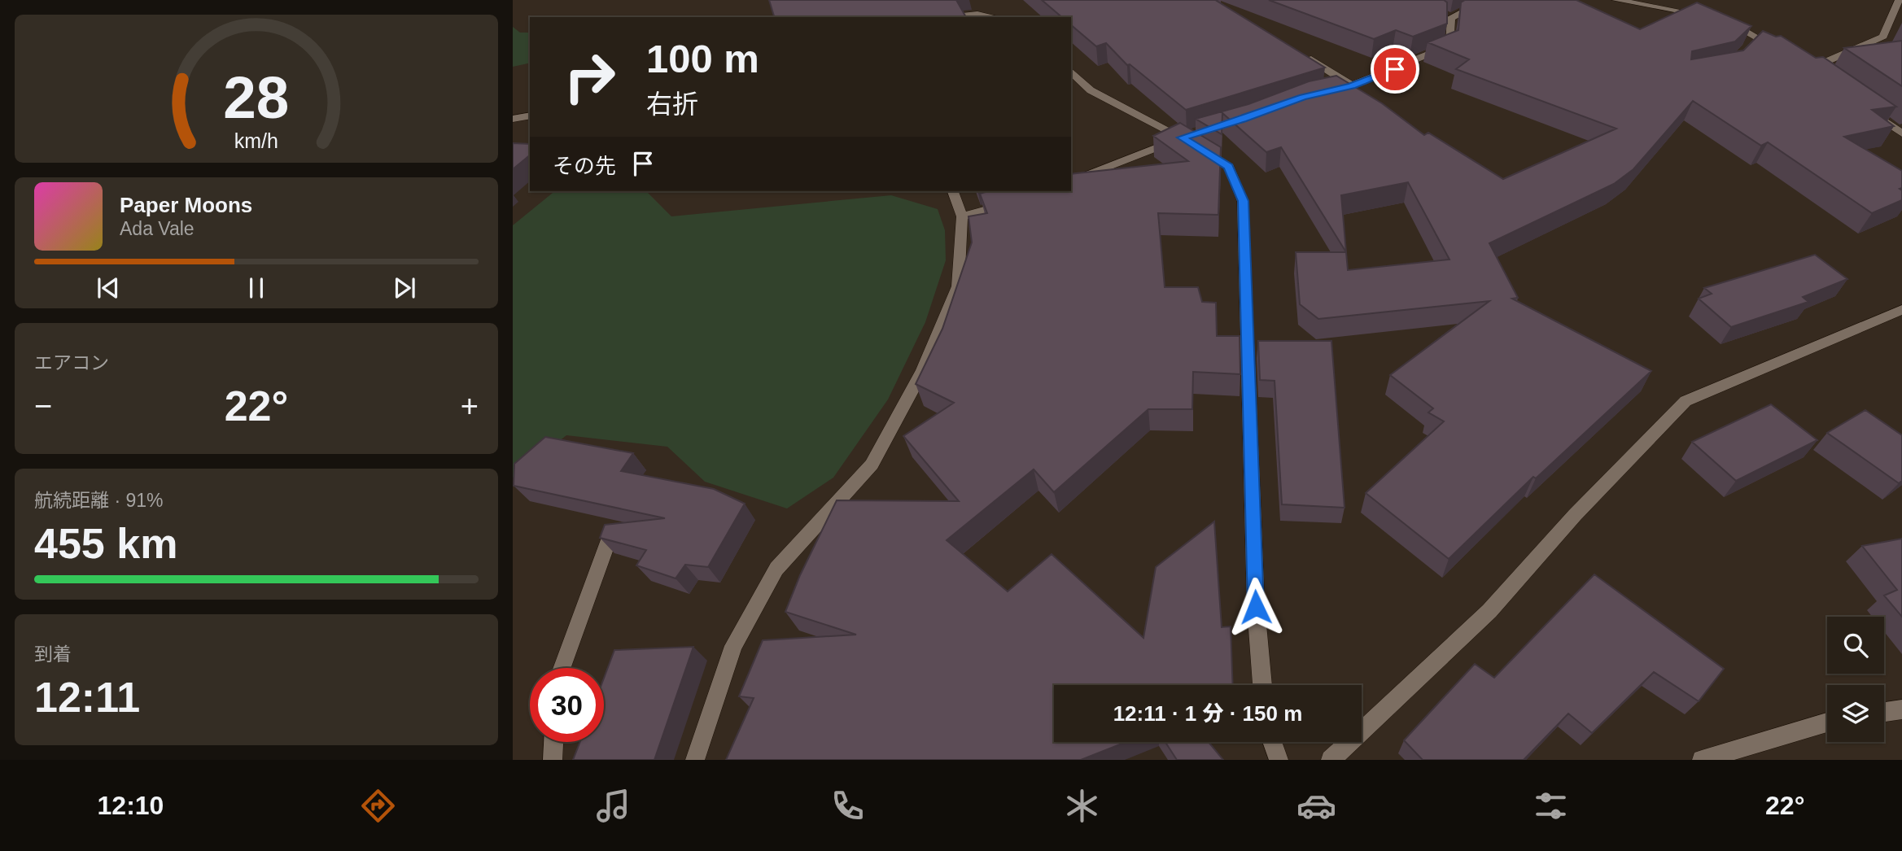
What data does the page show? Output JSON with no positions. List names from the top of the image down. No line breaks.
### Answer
{"page":{"turn":["100 m","右折"],"then":"その先","song":["Paper Moons","Ada Vale"],"tile":["エアコン",["航続距離 · 91%","455 km"],["到着","12:11"]],"heat":["−","22°","+"],"limit":"30","trip":"12:11 · 1 分 · 150 m","tabs":["12:10","22°"],"gauge":["28","km/h"]}}
